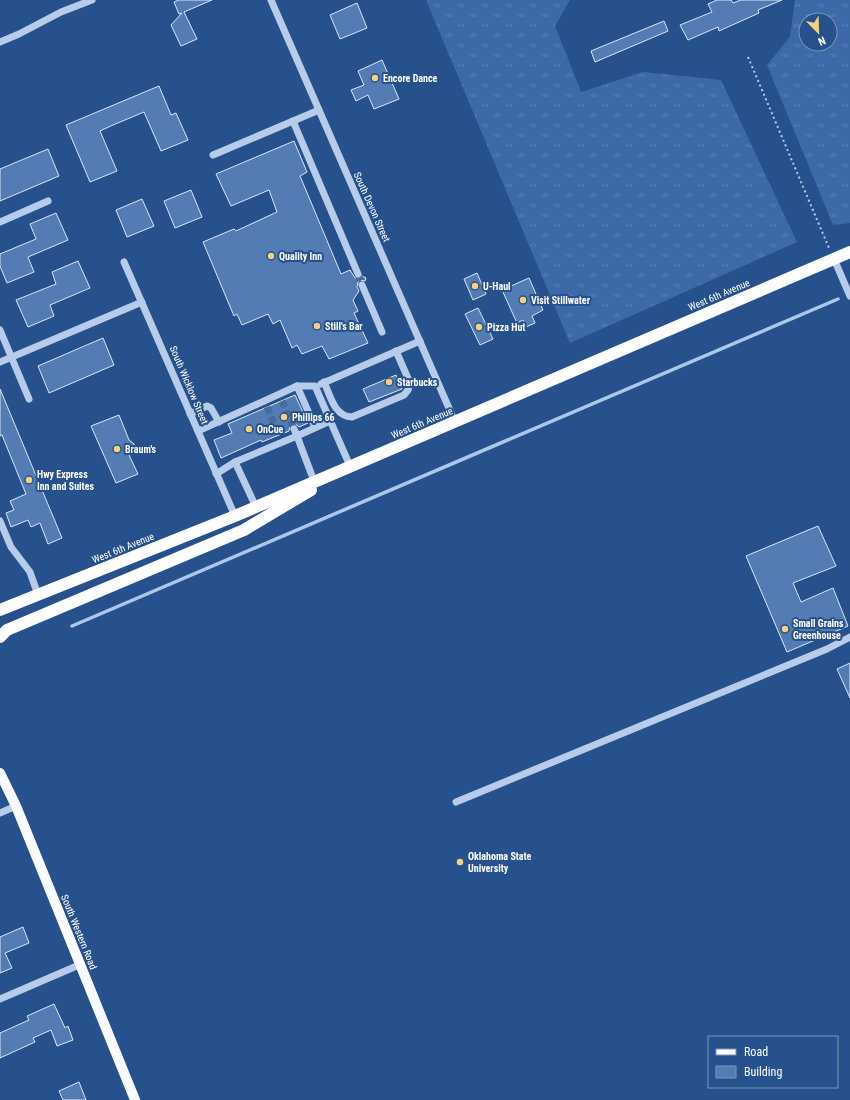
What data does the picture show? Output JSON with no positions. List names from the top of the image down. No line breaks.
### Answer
{"streets":{"highway":["West 6th Avenue"],"main road":["South Western Road"],"street":["South Devon Street","South Wicklow Street"]},"crossings":[["South Devon Street","West 6th Avenue"],["West 6th Avenue","South Wicklow Street"]],"places":["Encore Dance","Quality Inn","U-Haul","Visit Stillwater","Still's Bar","Pizza Hut","Starbucks","Phillips 66","OnCue","Braum's","Hwy Express Inn and Suites","Small Grains Greenhouse","Oklahoma State University"],"legend":["Road","Building"],"north":"bottom right"}
